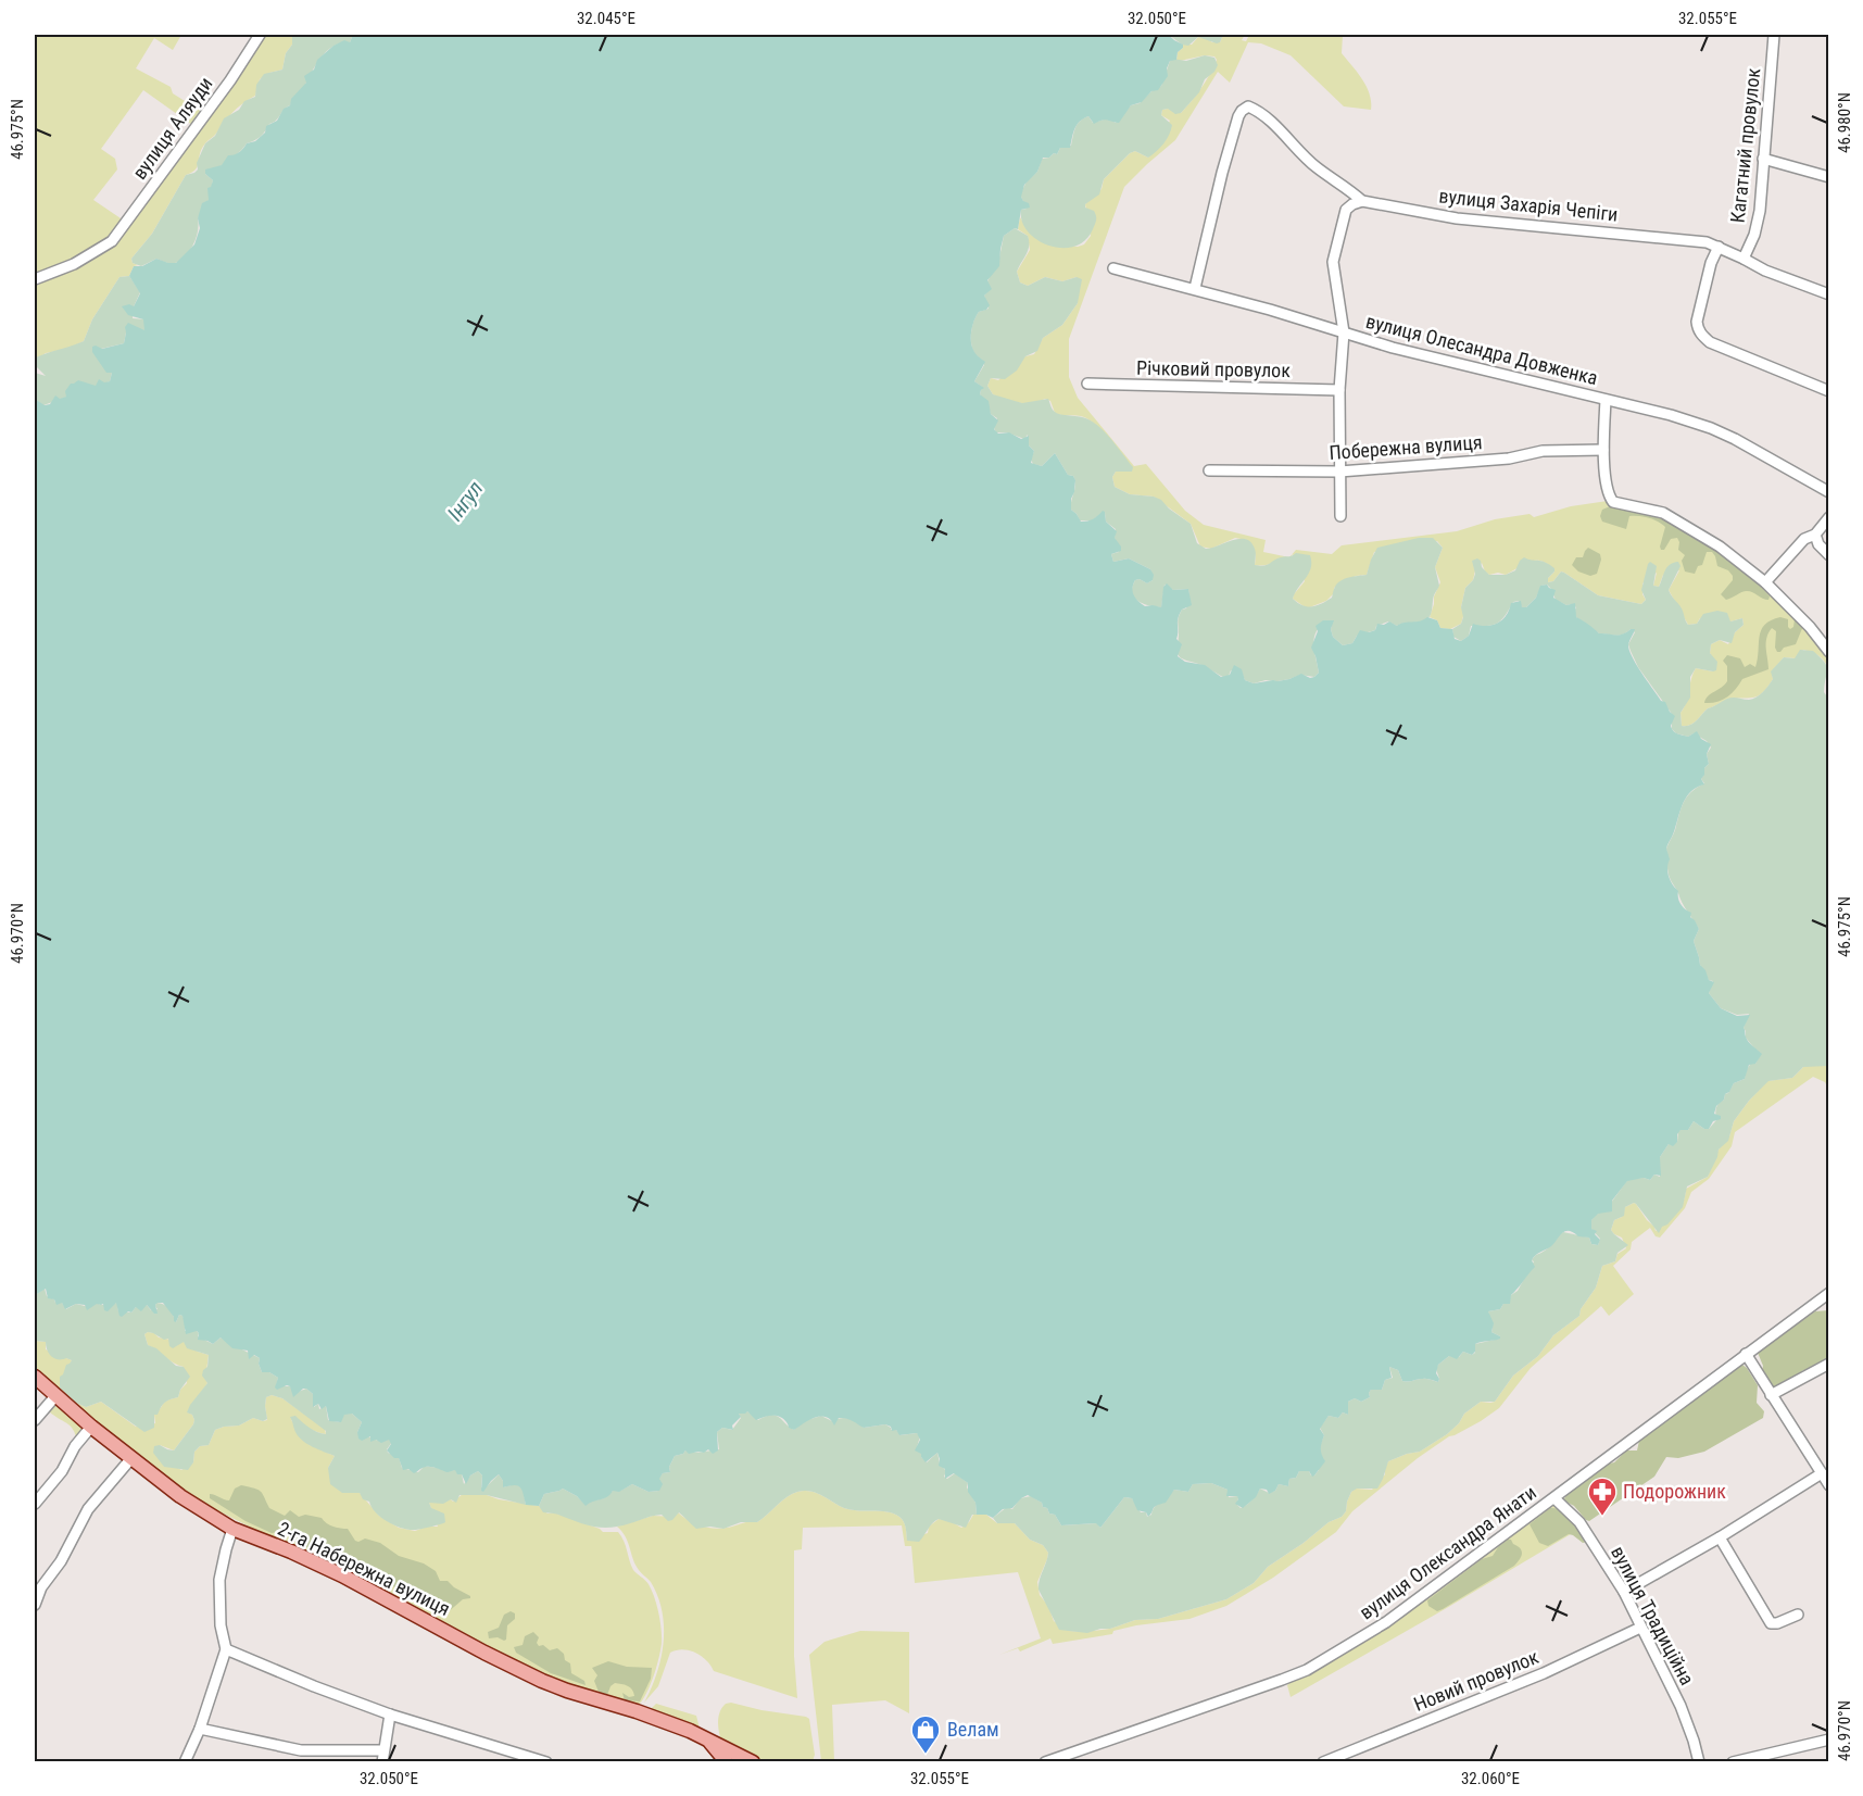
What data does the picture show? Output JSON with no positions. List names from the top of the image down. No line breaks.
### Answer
{"streets":{"main road":["2-га Набережна вулиця"],"street":["вулиця Аляуди","Кагатний провулок","вулиця Захарія Чепіги","вулиця Олесандра Довженка","Річковий провулок","Побережна вулиця","вулиця Олександра Янати","вулиця Традиційна","Новий провулок"]},"crossings":[["Кагатний провулок","вулиця Захарія Чепіги"],["вулиця Захарія Чепіги","вулиця Олесандра Довженка"],["вулиця Олександра Янати","вулиця Традиційна"],["вулиця Традиційна","Новий провулок"]],"water":["Інгул"],"places":{"pharmacy":["Подорожник"],"shop":["Велам"]},"coordinates":["32.045°E","32.050°E","32.055°E","46.980°N","46.975°N","46.970°N","32.060°E"]}
